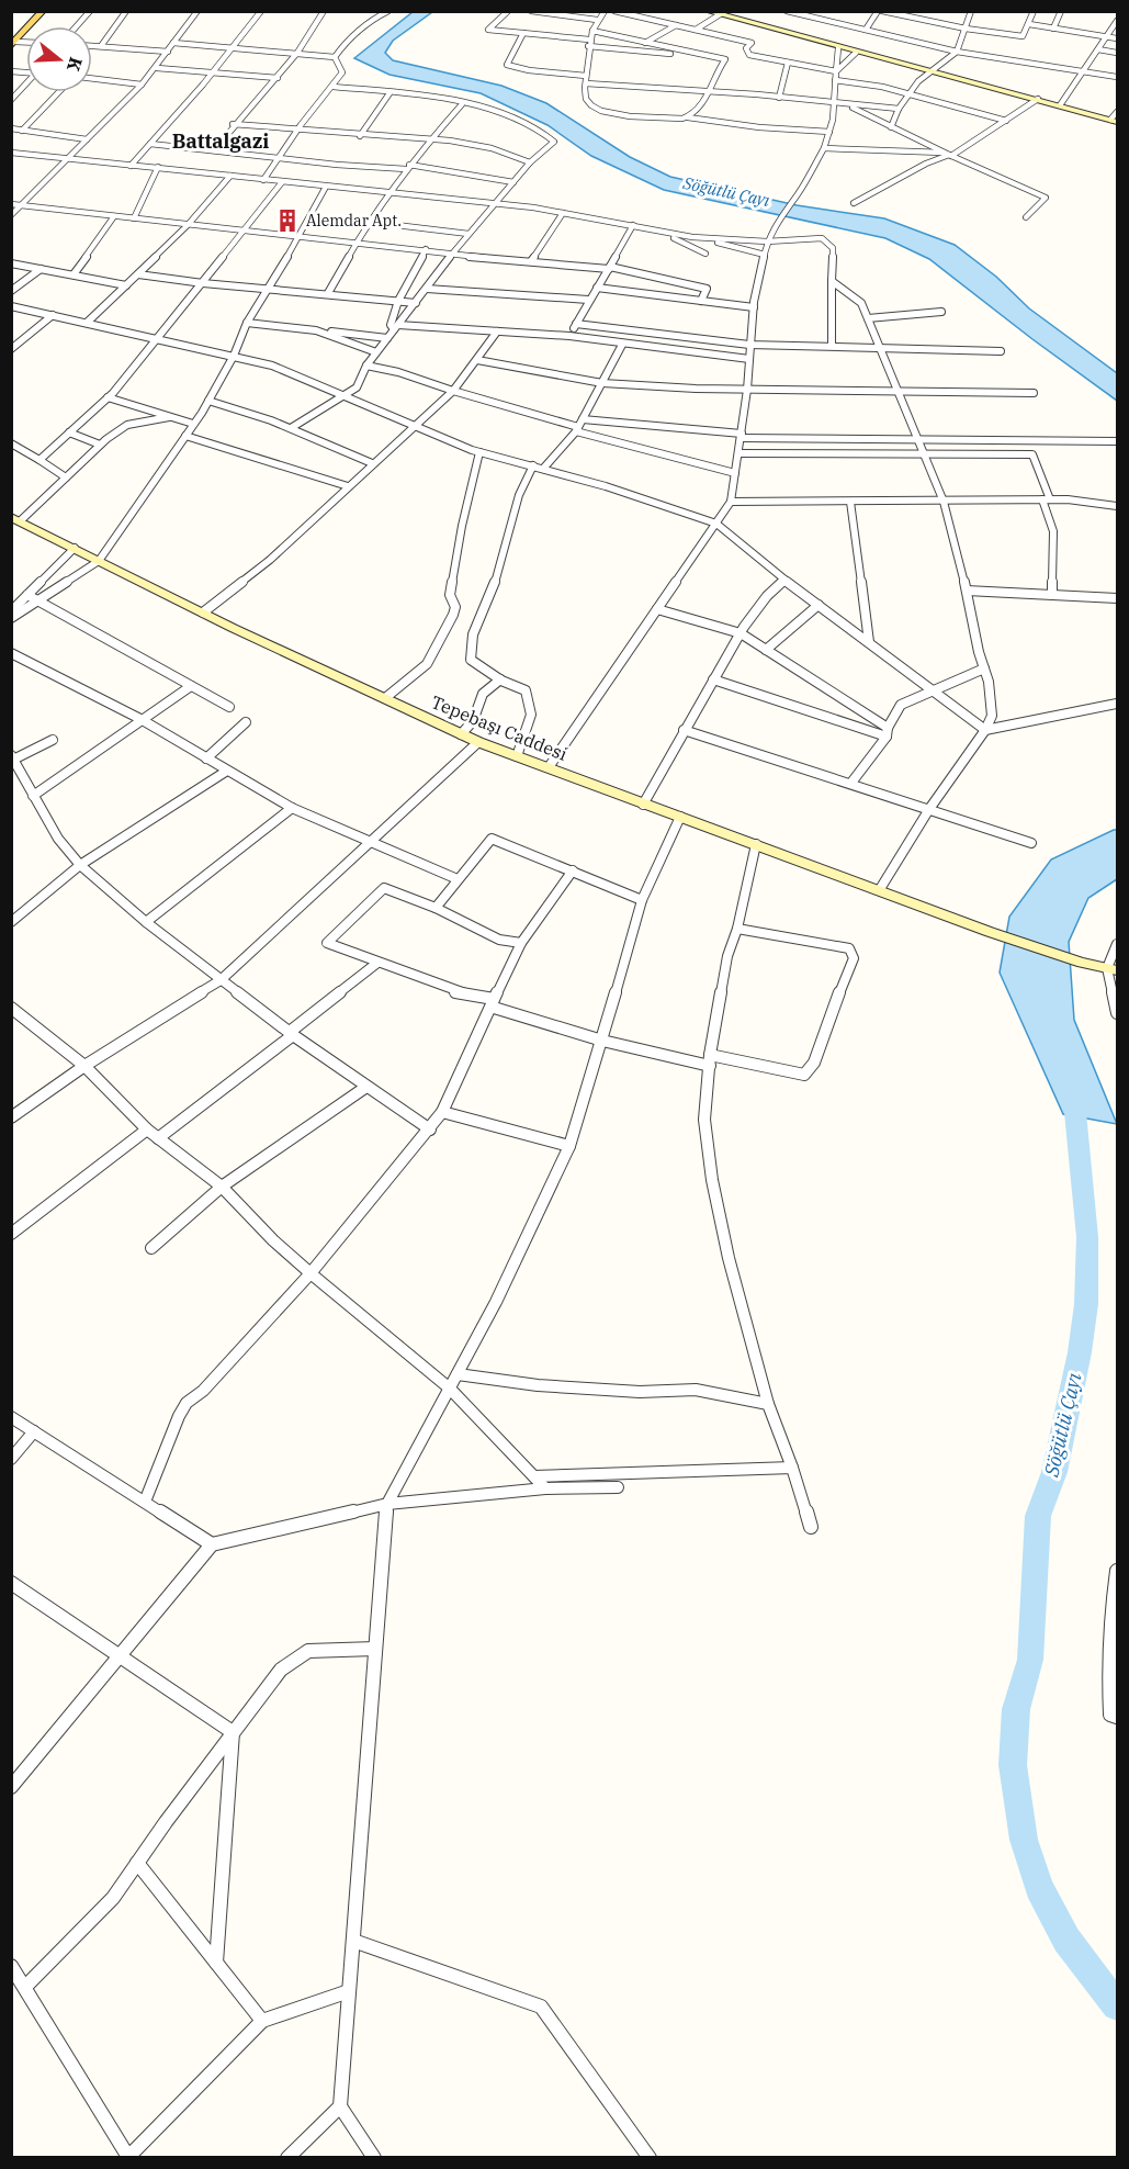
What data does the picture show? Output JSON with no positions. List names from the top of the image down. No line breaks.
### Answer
{"streets":{"main road":["Tepebaşı Caddesi"]},"districts":["Battalgazi"],"water":["Söğütlü Çayı"],"places":{"building":["Alemdar Apt."]},"north":"right"}
